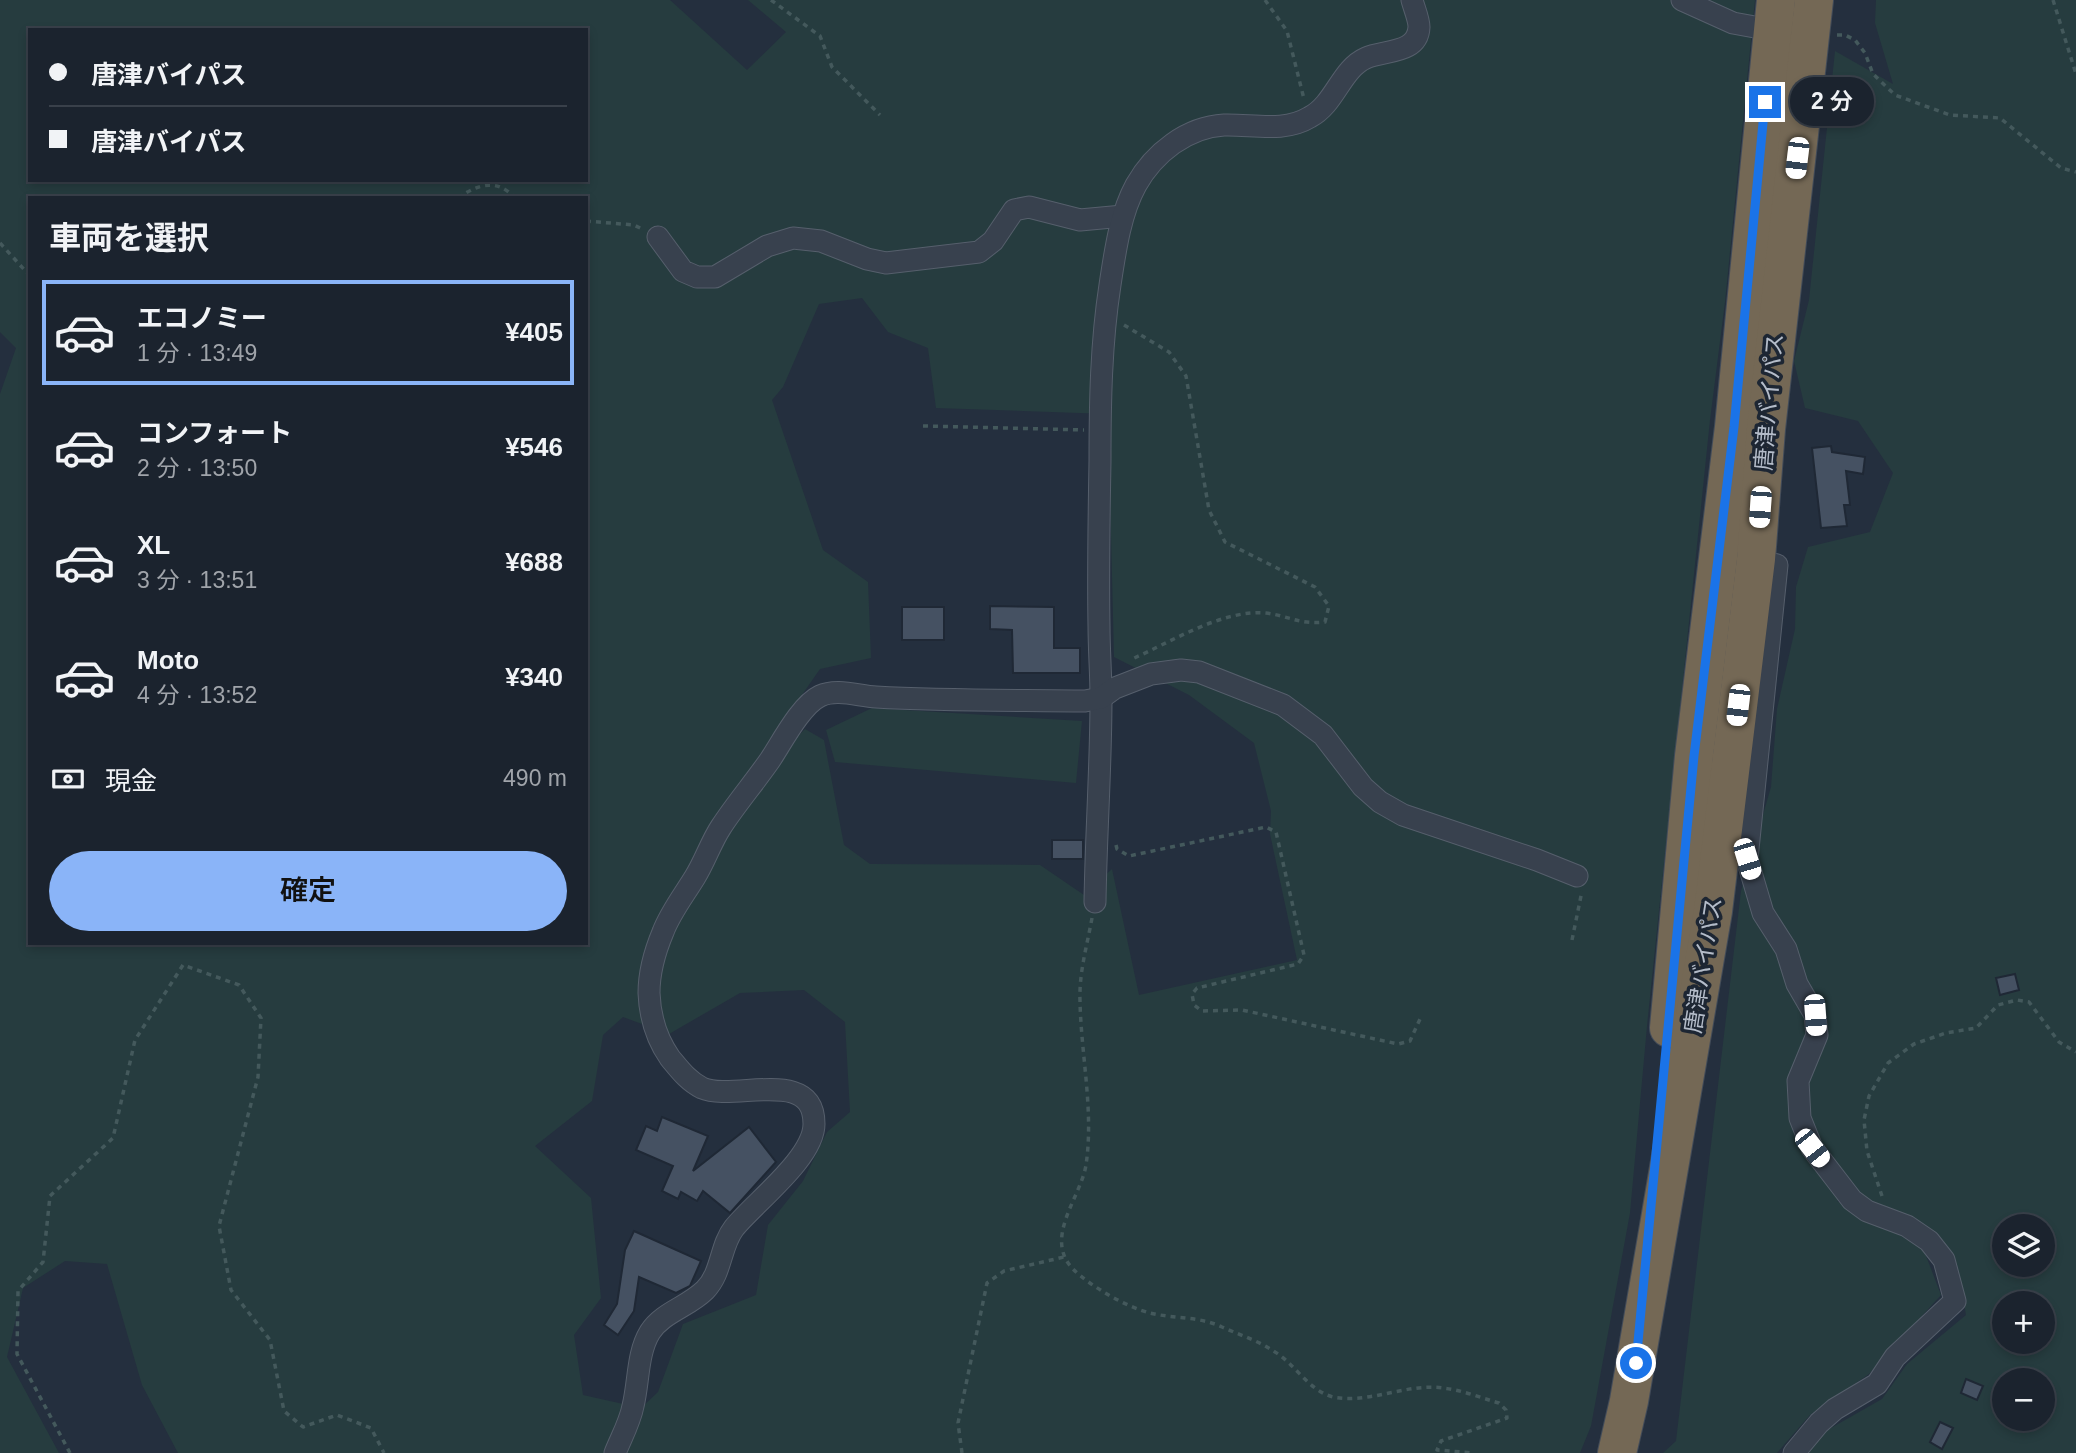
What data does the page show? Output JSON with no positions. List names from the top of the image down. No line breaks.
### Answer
{"streets":{"highway":["唐津バイパス"]},"page":{"banner":["唐津バイパス","唐津バイパス"],"bubble":"2 分","heading":"車両を選択","list":[{"name":"エコノミー","note":"1 分 · 13:49","value":"¥405"},{"name":"コンフォート","note":"2 分 · 13:50","value":"¥546"},{"name":"XL","note":"3 分 · 13:51","value":"¥688"},{"name":"Moto","note":"4 分 · 13:52","value":"¥340"}],"pay":["現金","490 m"],"buttons":"確定","map_buttons":["+","−"]}}
